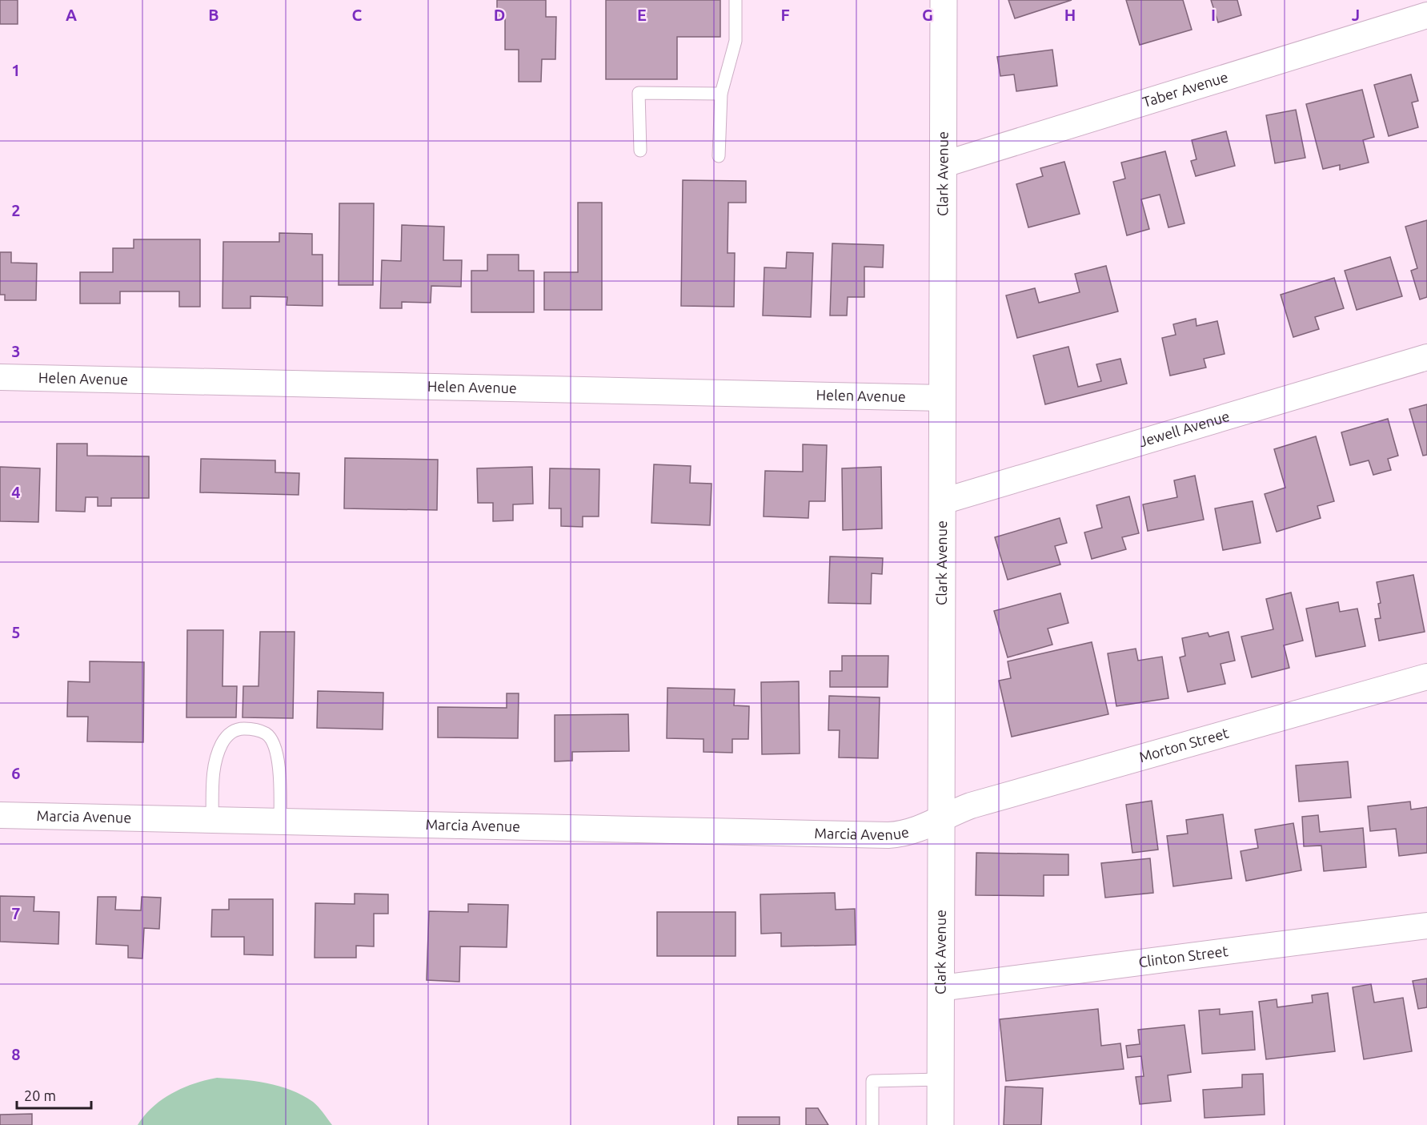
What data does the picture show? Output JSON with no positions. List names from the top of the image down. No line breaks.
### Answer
{"streets":{"street":["Taber Avenue","Clark Avenue","Helen Avenue","Jewell Avenue","Morton Street","Marcia Avenue","Clinton Street"]},"crossings":[["Taber Avenue","Clark Avenue"],["Clark Avenue","Helen Avenue"],["Clark Avenue","Jewell Avenue"],["Clark Avenue","Morton Street"],["Clark Avenue","Marcia Avenue"],["Clark Avenue","Clinton Street"],["Morton Street","Marcia Avenue"]],"scale_bar":"20 m","grid":{"columns":["A","B","C","D","E","F","G","H","I","J"],"rows":["1","2","3","4","5","6","7","8"]}}
